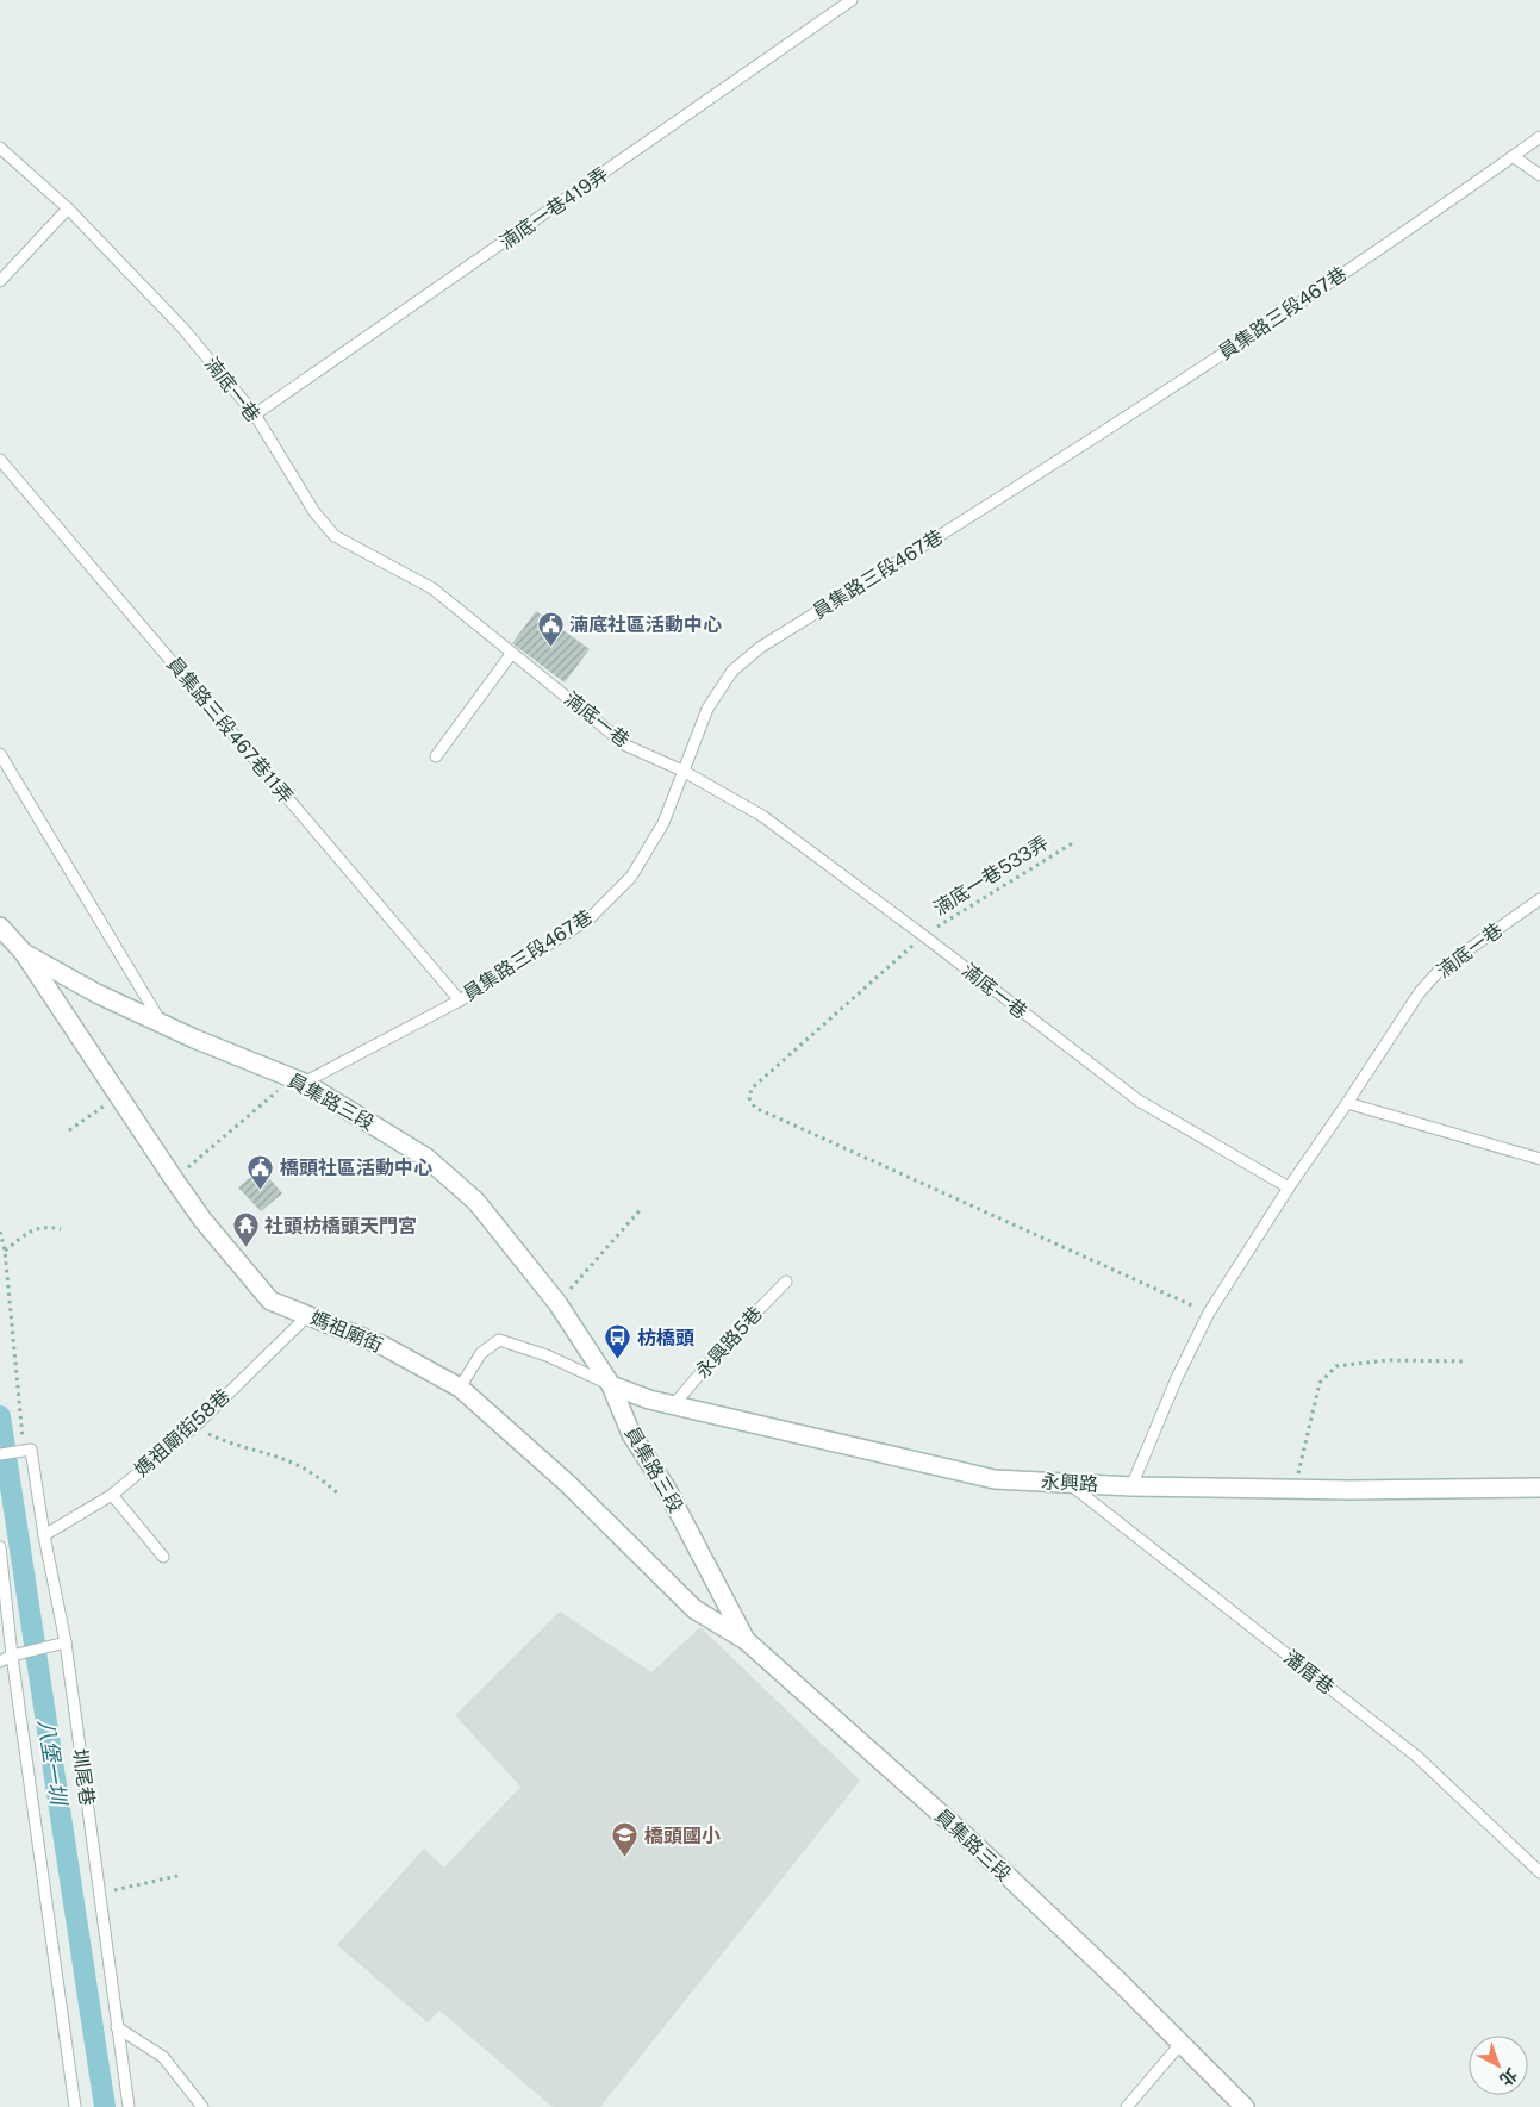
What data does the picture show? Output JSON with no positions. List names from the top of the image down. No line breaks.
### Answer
{"streets":{"street":["員集路三段","媽祖廟街","永興路"],"lane":["湳底一巷419弄","員集路三段467巷","湳底一巷","員集路三段467巷11弄","永興路5巷","媽祖廟街58巷","潘厝巷","圳尾巷"],"path":["湳底一巷533弄"]},"crossings":[["湳底一巷419弄","湳底一巷"],["員集路三段467巷","湳底一巷"],["員集路三段467巷","員集路三段467巷11弄"],["員集路三段467巷","員集路三段"],["湳底一巷","湳底一巷533弄"],["湳底一巷","永興路"],["員集路三段","媽祖廟街"],["員集路三段","永興路"],["媽祖廟街","媽祖廟街58巷"],["永興路5巷","永興路"],["媽祖廟街58巷","圳尾巷"],["永興路","潘厝巷"]],"water":["八堡一圳"],"places":{"public building":["湳底社區活動中心","橋頭社區活動中心"],"temple":["社頭枋橋頭天門宮"],"bus stop":["枋橋頭"],"school or university":["橋頭國小"]},"north":"bottom right"}
